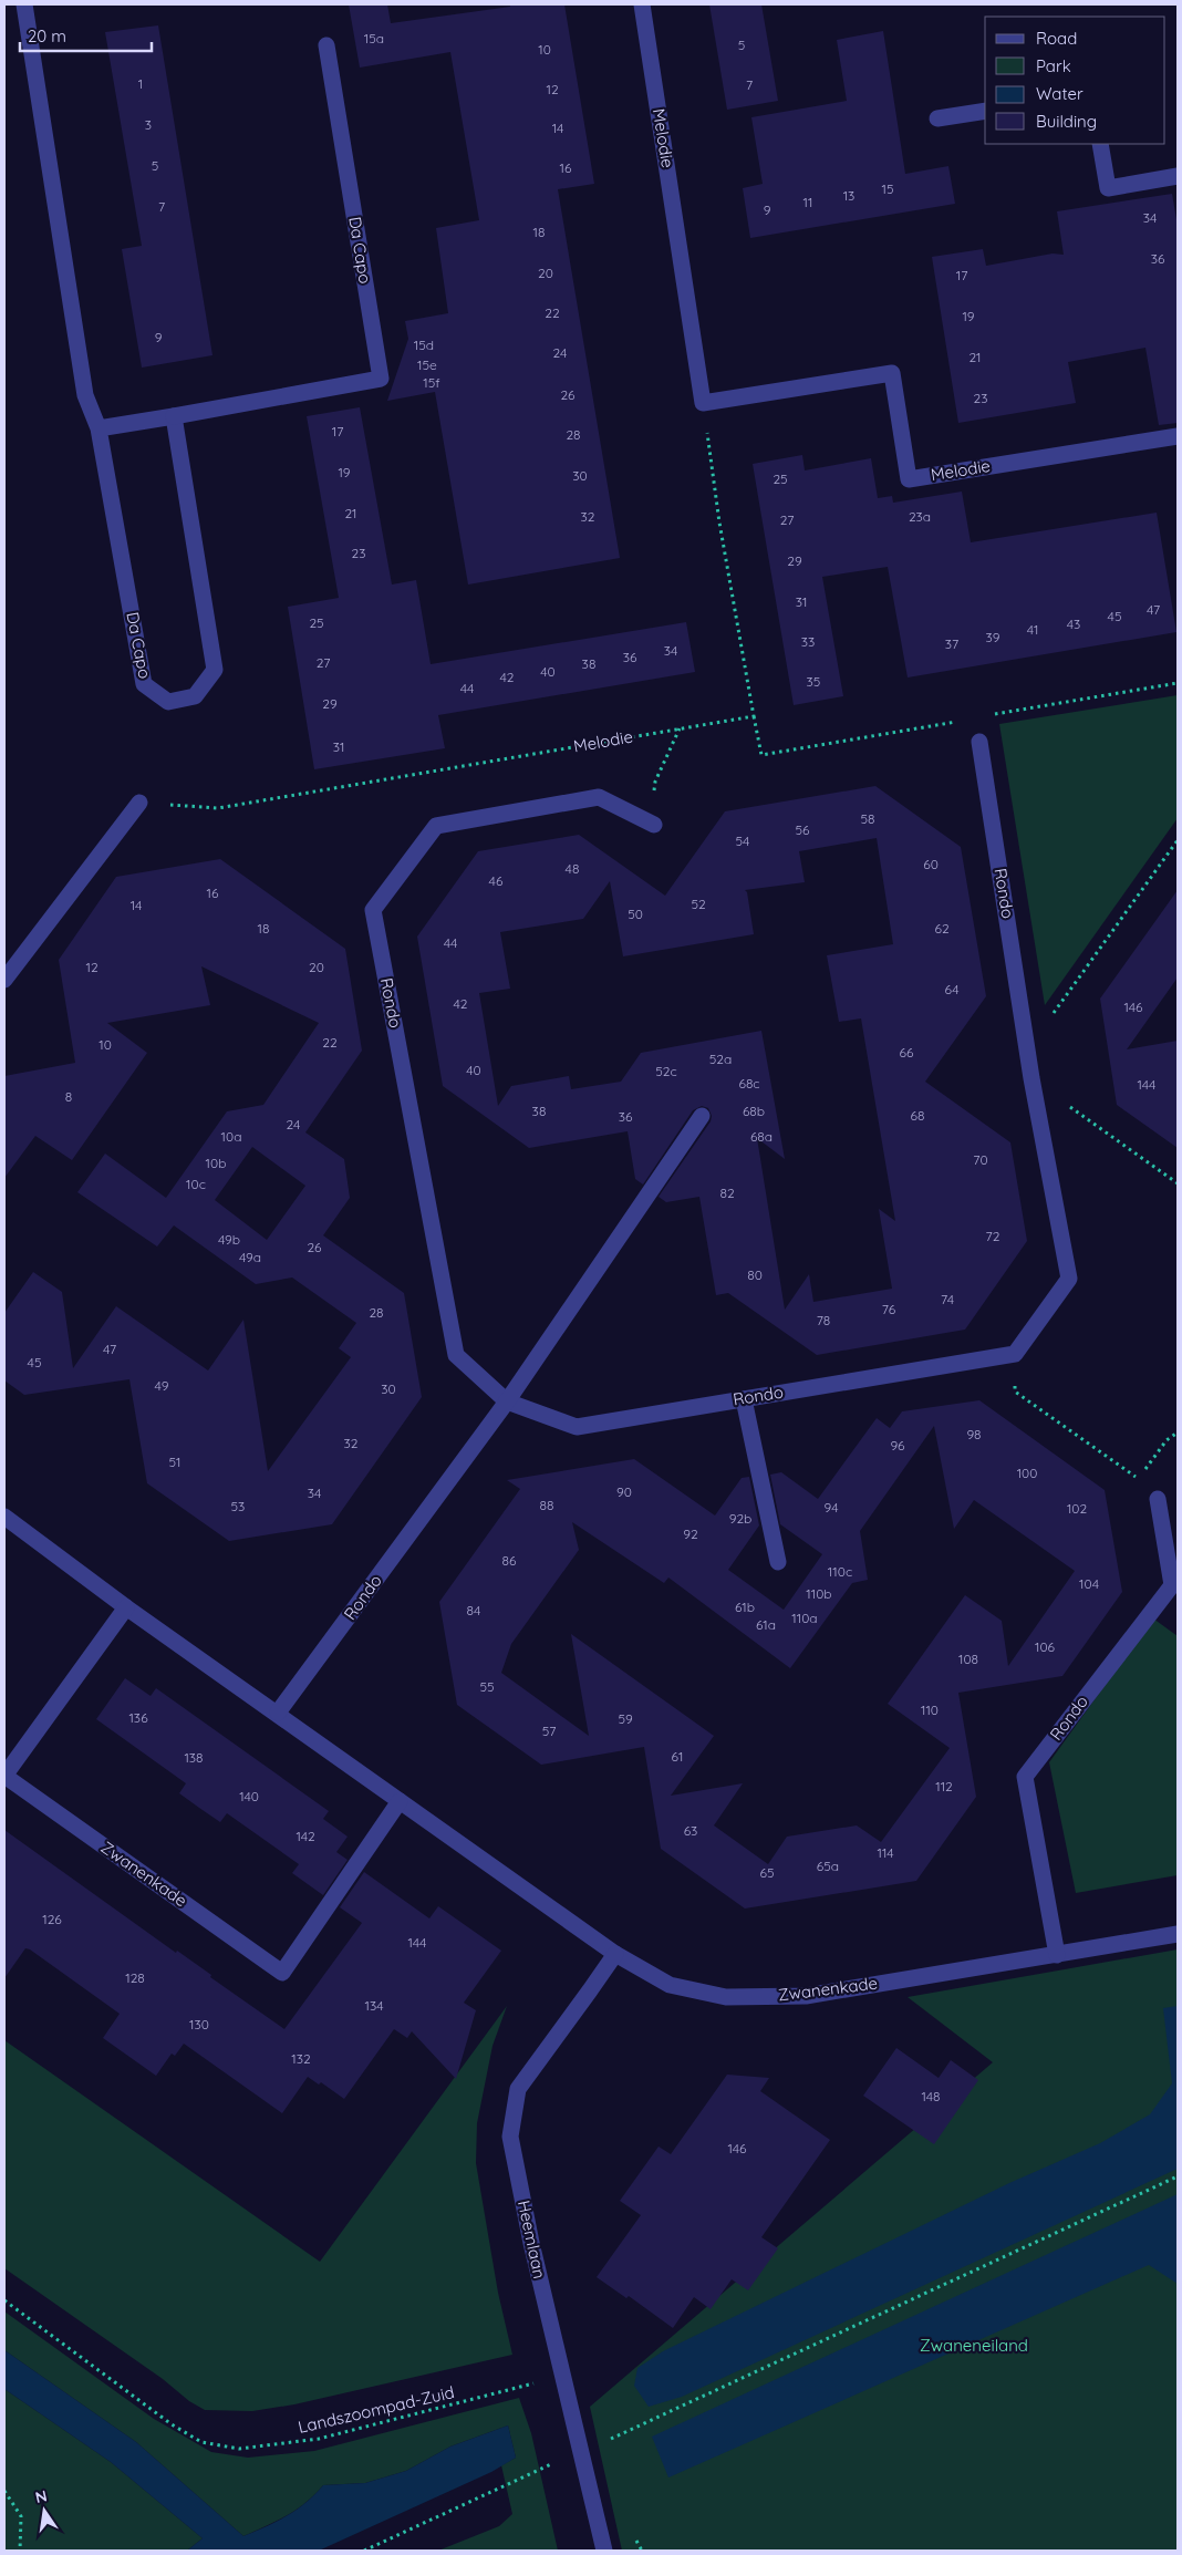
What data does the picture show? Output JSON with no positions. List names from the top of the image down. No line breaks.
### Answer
{"streets":{"street":["Melodie","Da Capo","Rondo","Zwanenkade","Heemlaan"],"path":["Landszoompad-Zuid"]},"crossings":[["Rondo","Zwanenkade"],["Zwanenkade","Heemlaan"],["Heemlaan","Landszoompad-Zuid"]],"parks":["Zwaneneiland"],"house_numbers":["15a","5","10","1","7","12","3","14","5","16","15","13","11","7","9","34","18","36","20","17","22","19","9","15d","24","21","15e","15f","26","23","17","28","19","30","25","21","32","23a","27","23","29","31","47","45","25","43","41","39","33","37","34","36","27","38","40","42","35","44","29","31","58","56","54","60","48","46","16","52","14","50","18","62","44","12","20","64","42","146","22","10","66","52a","40","52c","68c","144","8","38","68b","68","36","24","10a","68a","70","10b","10c","82","72","49b","26","49a","80","74","76","28","78","47","45","49","30","98","32","96","51","100","90","34","88","53","94","102","92b","92","86","110c","104","110b","61b","84","110a","61a","106","108","55","110","136","59","57","61","138","112","140","63","142","114","65a","65","126","144","128","134","130","132","148","146"],"legend":["Road","Park","Water","Building"],"scale_bar":"20 m","north":"top"}
